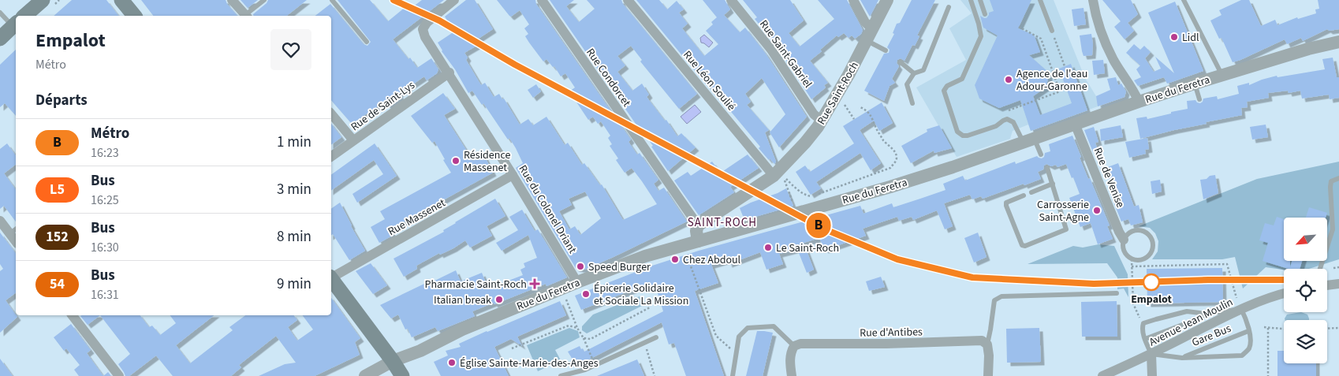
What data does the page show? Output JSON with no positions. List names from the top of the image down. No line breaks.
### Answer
{"streets":{"street":["Rue Saint-Gabriel","Rue Condorcet","Rue Léon Soulié","Rue du Feretra","Rue Saint-Roch","Rue de Saint-Lys","Rue de Venise","Rue du Colonel Driant","Rue Massenet","Avenue Jean Moulin","Rue d'Antibes"],"lane":["Gare Bus"]},"crossings":[["Rue Saint-Gabriel","Rue Saint-Roch"],["Rue Condorcet","Rue Saint-Roch"],["Rue Léon Soulié","Rue Saint-Roch"],["Rue du Feretra","Rue de Venise"],["Rue du Feretra","Rue du Colonel Driant"],["Rue de Saint-Lys","Rue du Colonel Driant"],["Rue du Colonel Driant","Rue Massenet"],["Avenue Jean Moulin","Gare Bus"]],"districts":["SAINT-ROCH"],"places":{"other":["Lidl","Agence de l'eau Adour-Garonne","Résidence Massenet","Carrosserie Saint-Agne","Le Saint-Roch","Chez Abdoul","Speed Burger","Empalot","Épicerie Solidaire et Sociale La Mission","Italian break","Église Sainte-Marie-des-Anges"],"health":["Pharmacie Saint-Roch"]},"lines":["metro line B"],"north":"bottom left","page":{"on_map":"B","heading":[["Empalot","Métro"],"Départs"],"list":[{"mark":"B","name":"Métro","note":"16:23","value":"1 min"},{"mark":"L5","name":"Bus","note":"16:25","value":"3 min"},{"mark":"152","name":"Bus","note":"16:30","value":"8 min"},{"mark":"54","name":"Bus","note":"16:31","value":"9 min"}]}}
